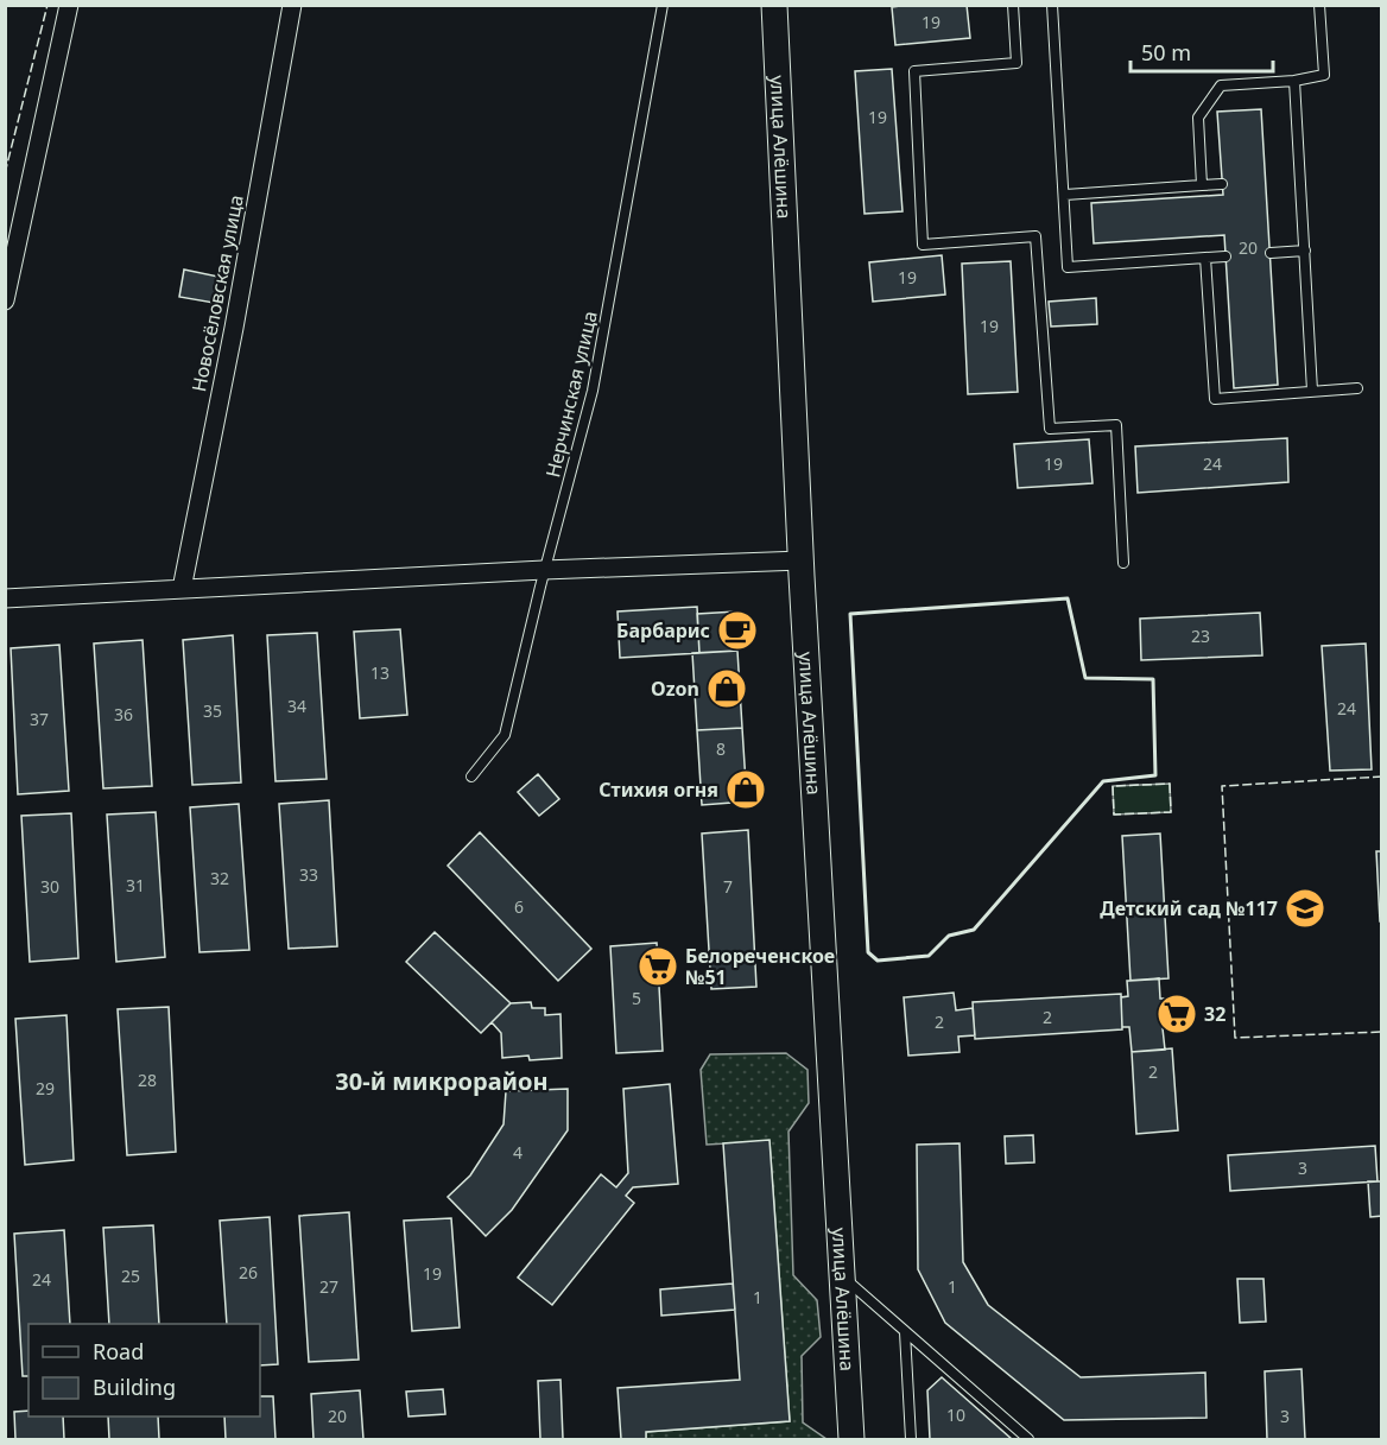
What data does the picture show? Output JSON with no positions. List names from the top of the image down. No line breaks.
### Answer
{"streets":{"street":["улица Алёшина","Новосёловская улица"],"lane":["Нерчинская улица"]},"districts":["30-й микрорайон"],"places":{"cafe":["Барбарис"],"shop":["Ozon","Стихия огня"],"school or university":["Детский сад №117"],"supermarket":["Белореченское №51","32"]},"house_numbers":["19","19","20","19","19","19","24","23","13","34","24","35","36","37","8","33","32","31","30","7","6","5","2","2","2","28","29","4","3","26","19","25","24","27","1","1","10","20","3"],"legend":["Road","Building"],"scale_bar":"50 m"}
